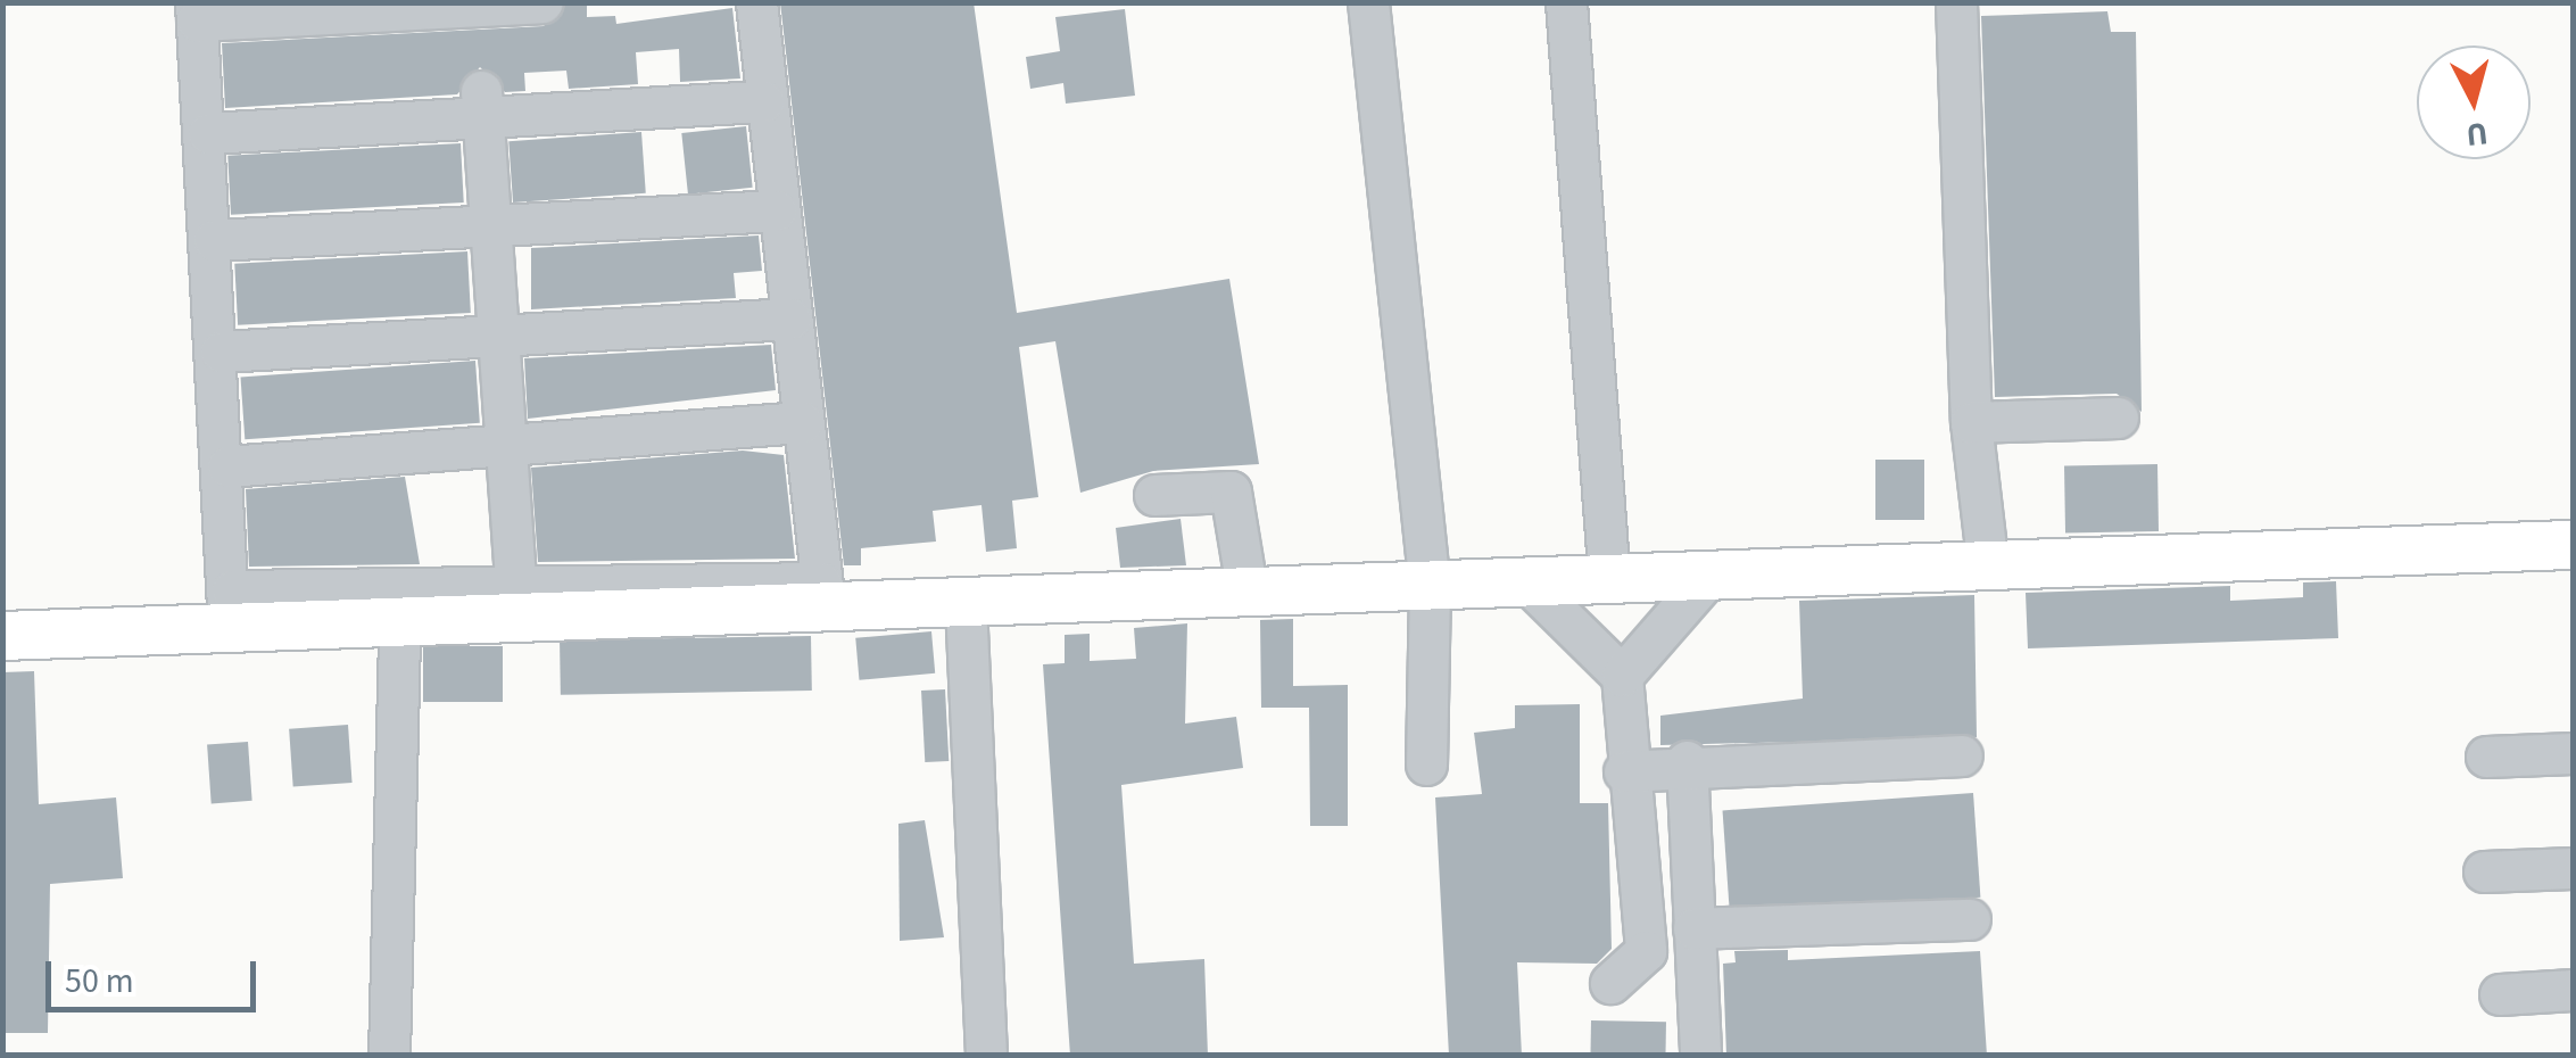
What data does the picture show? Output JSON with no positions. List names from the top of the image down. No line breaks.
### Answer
{"scale_bar":"50 m","north":"bottom"}
